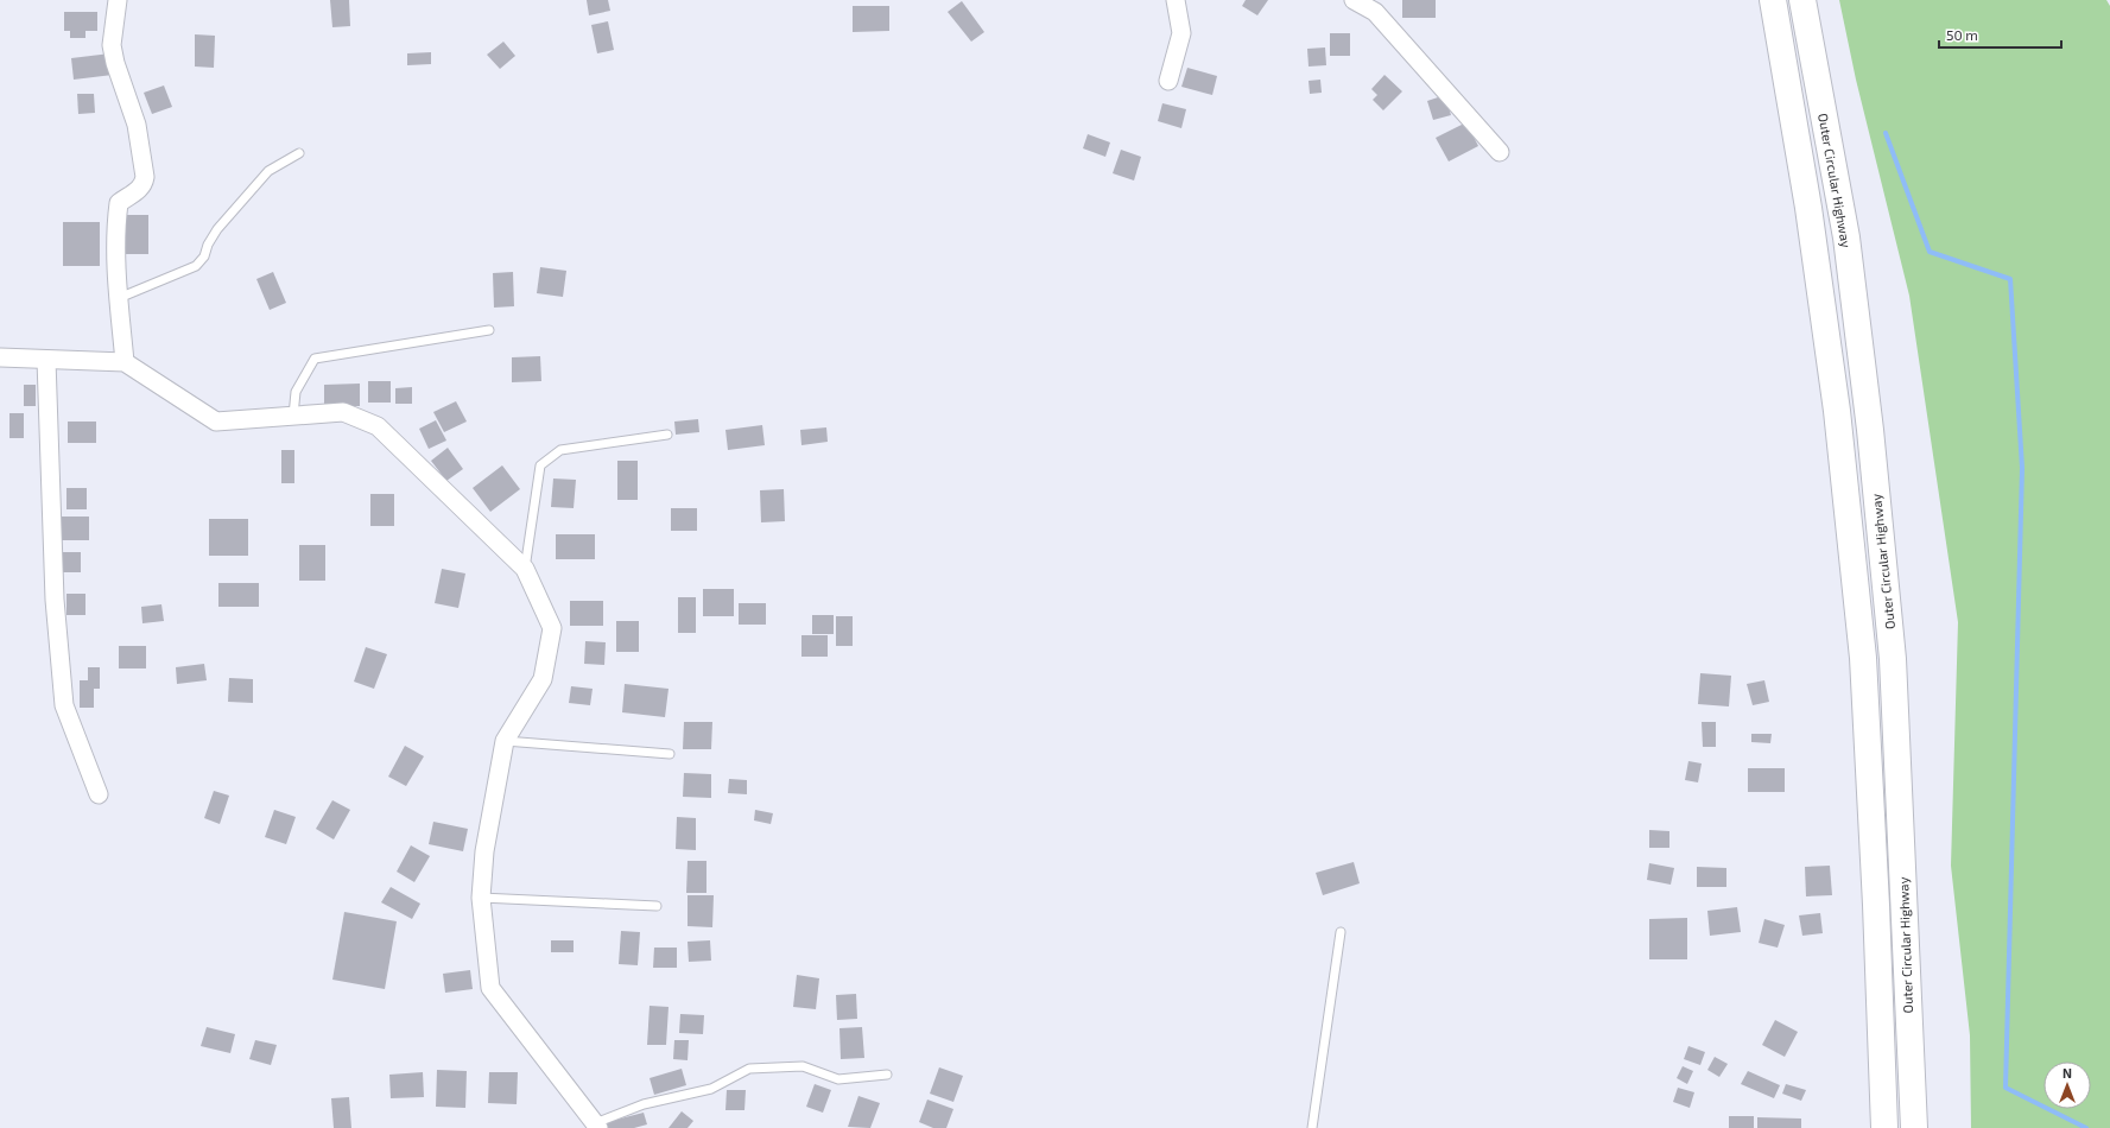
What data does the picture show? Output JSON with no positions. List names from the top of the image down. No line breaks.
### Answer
{"streets":{"highway":["Outer Circular Highway"]},"scale_bar":"50 m","north":"top"}
